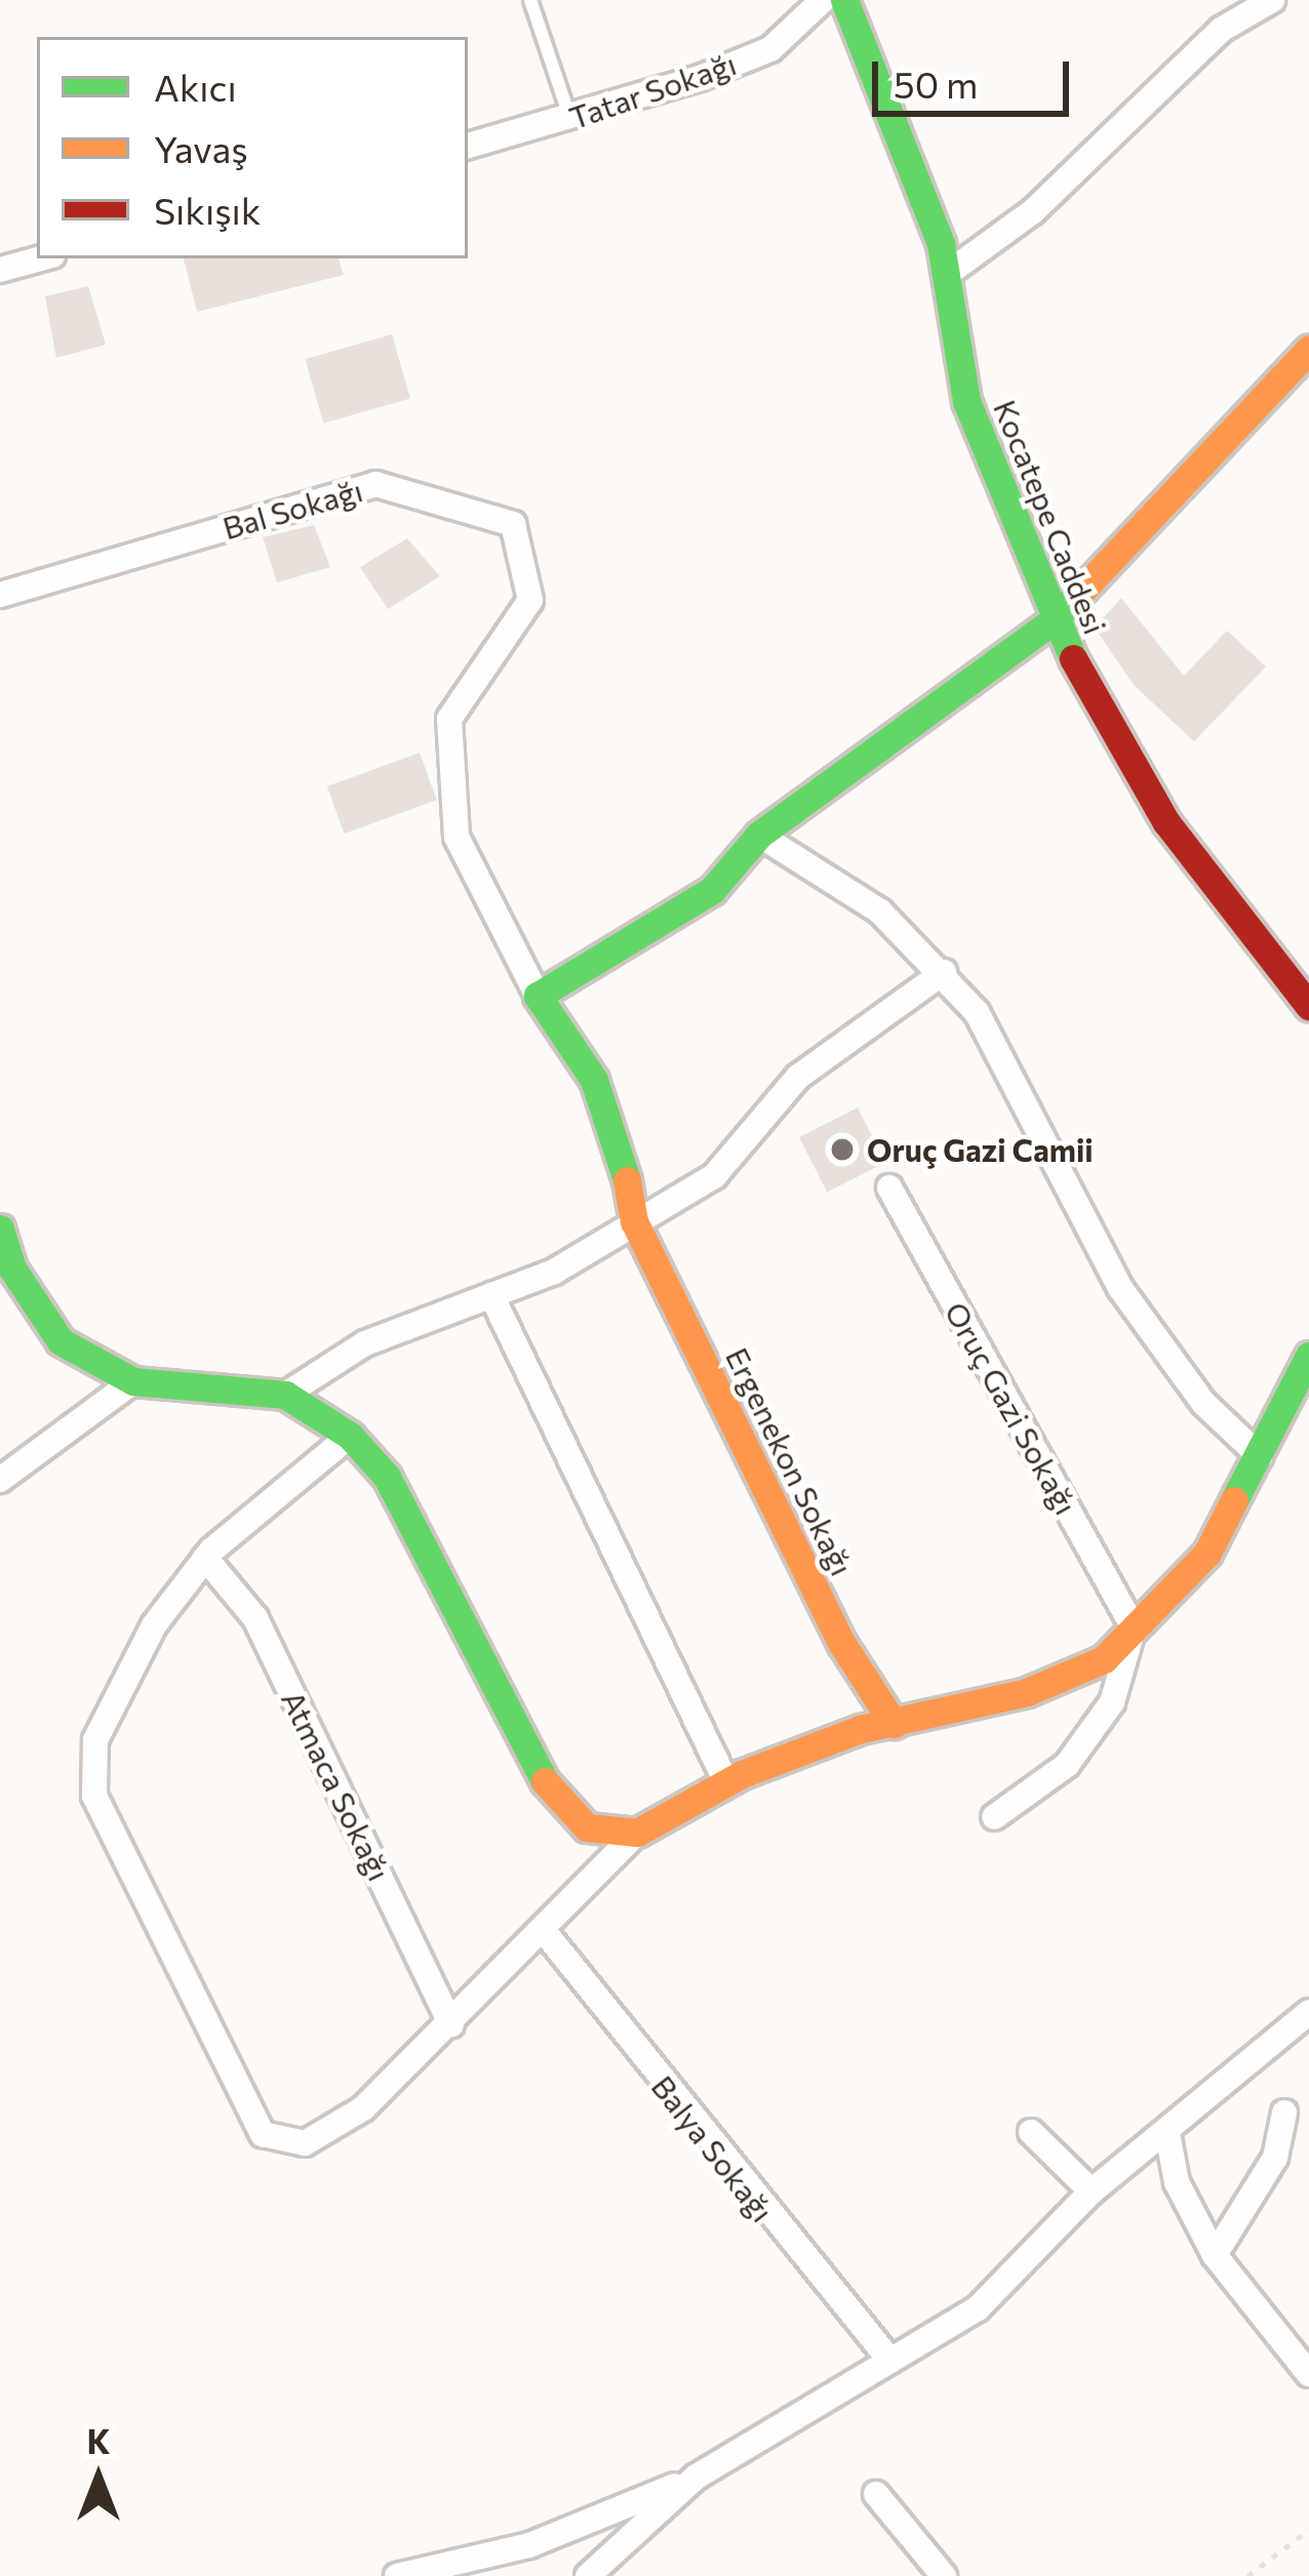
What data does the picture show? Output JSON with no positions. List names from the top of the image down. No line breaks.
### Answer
{"streets":{"street":["Tatar Sokağı","Bal Sokağı","Kocatepe Caddesi","Oruç Gazi Sokağı","Ergenekon Sokağı","Atmaca Sokağı","Balya Sokağı"]},"crossings":[["Bal Sokağı","Ergenekon Sokağı"]],"places":["Oruç Gazi Camii"],"legend":["Akıcı","Yavaş","Sıkışık"],"scale_bar":"50 m","north":"top"}
